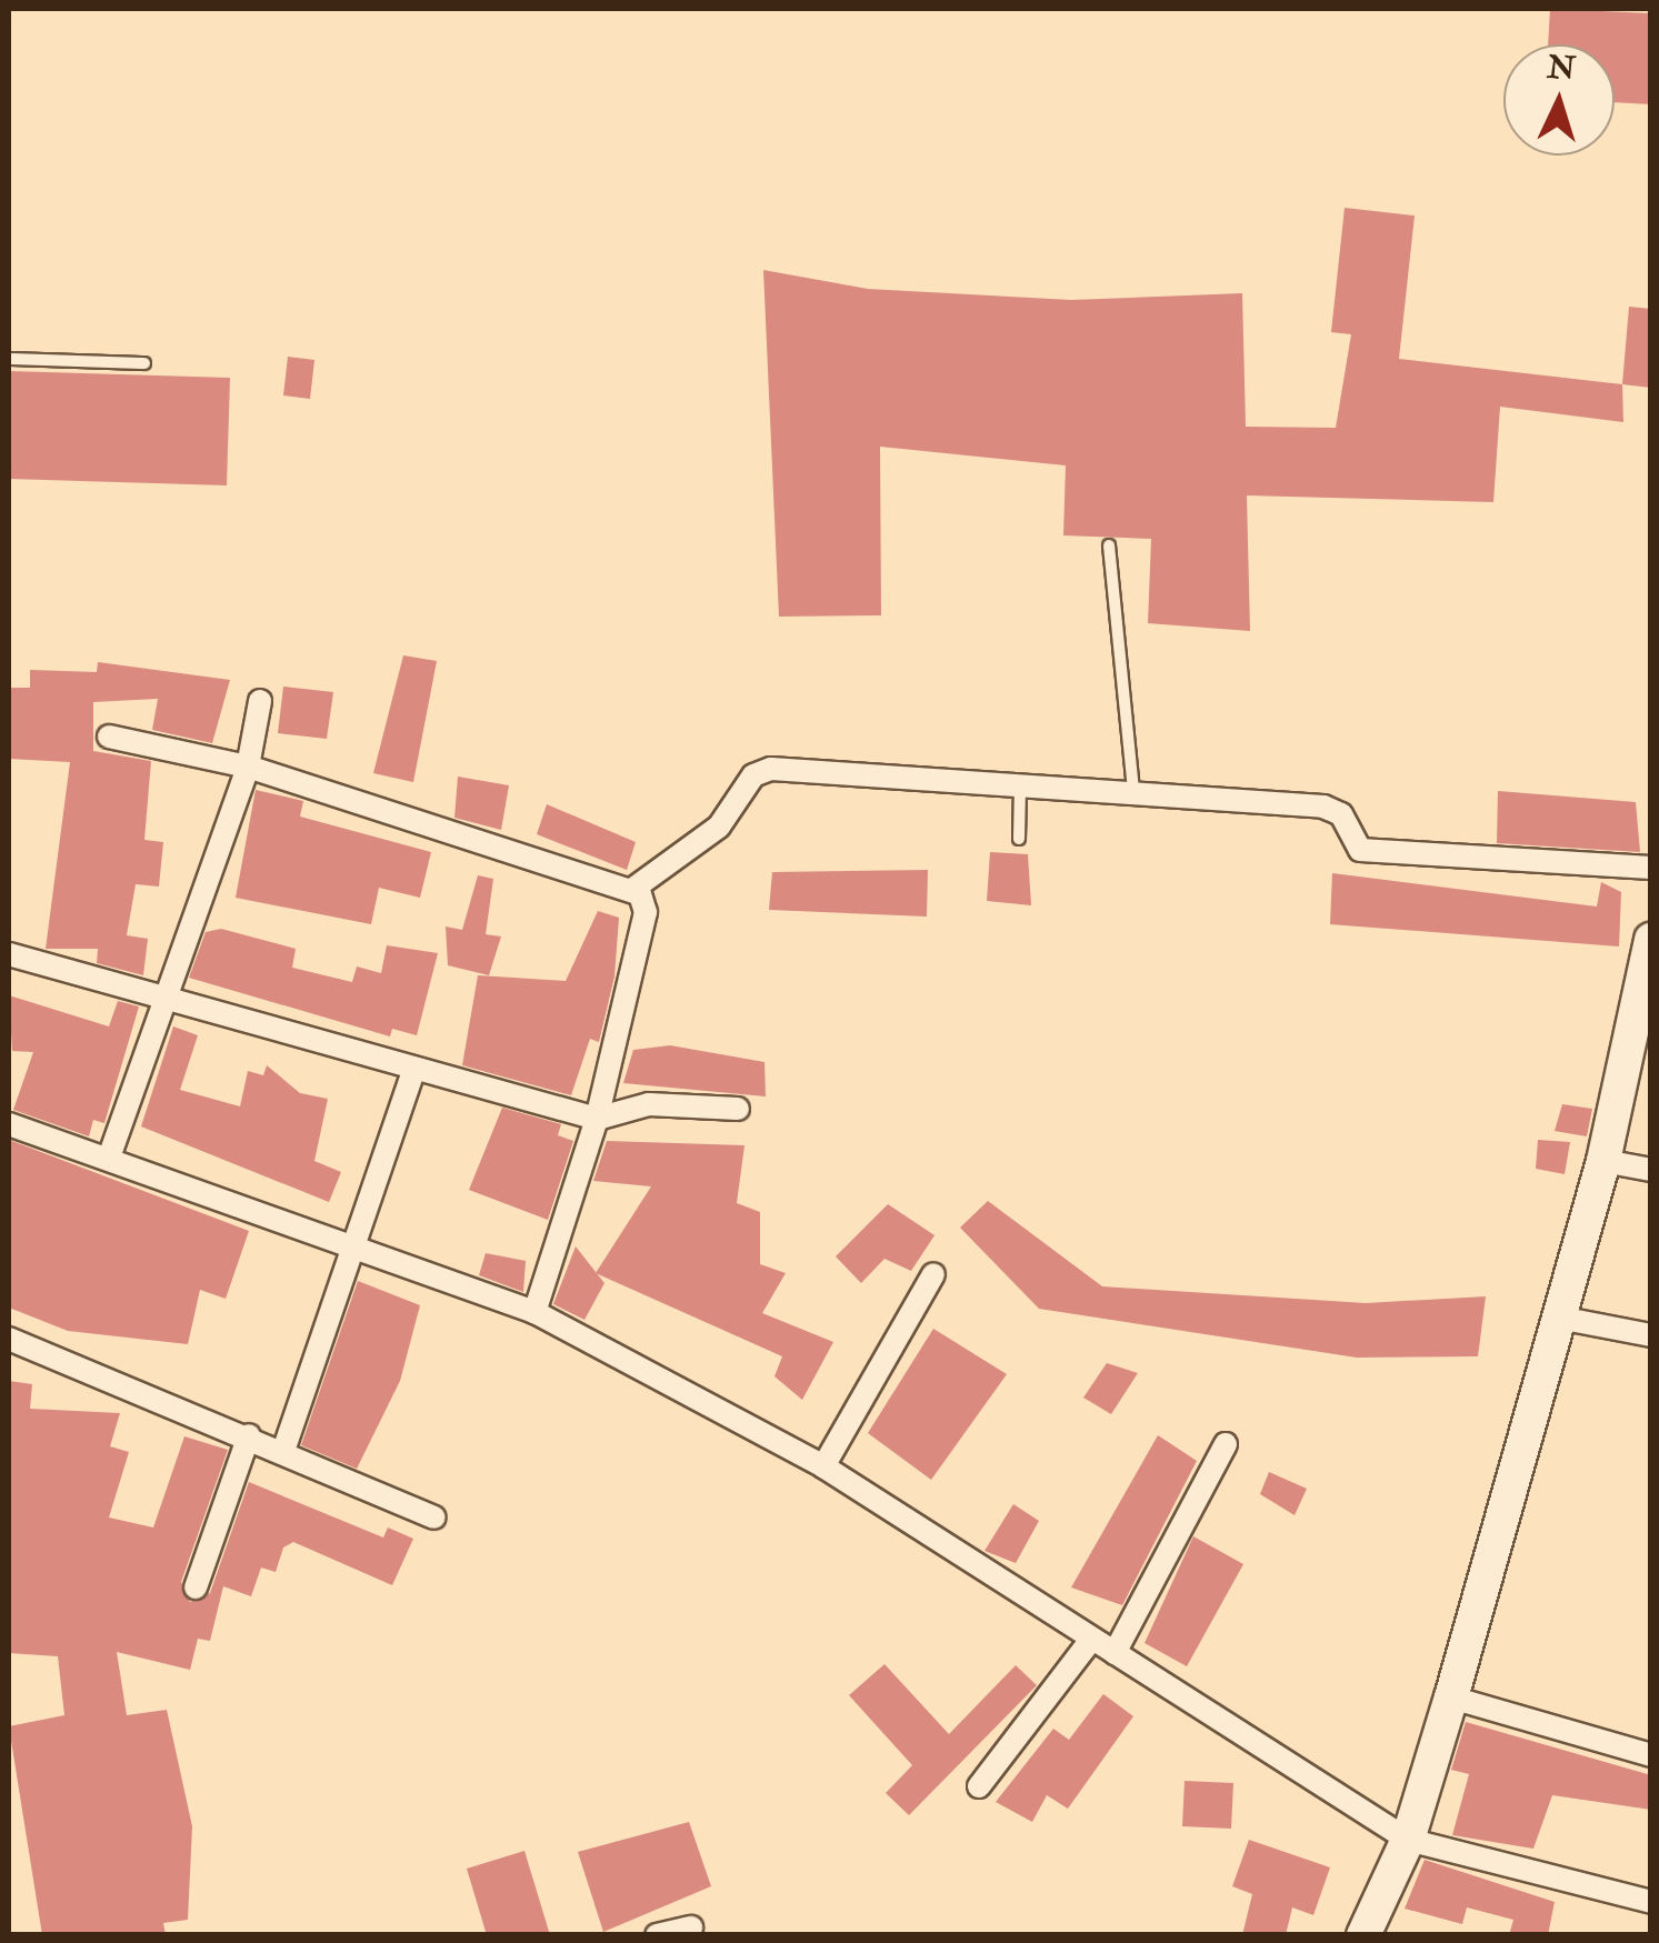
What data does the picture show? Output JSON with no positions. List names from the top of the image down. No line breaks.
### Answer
{"north":"top"}
